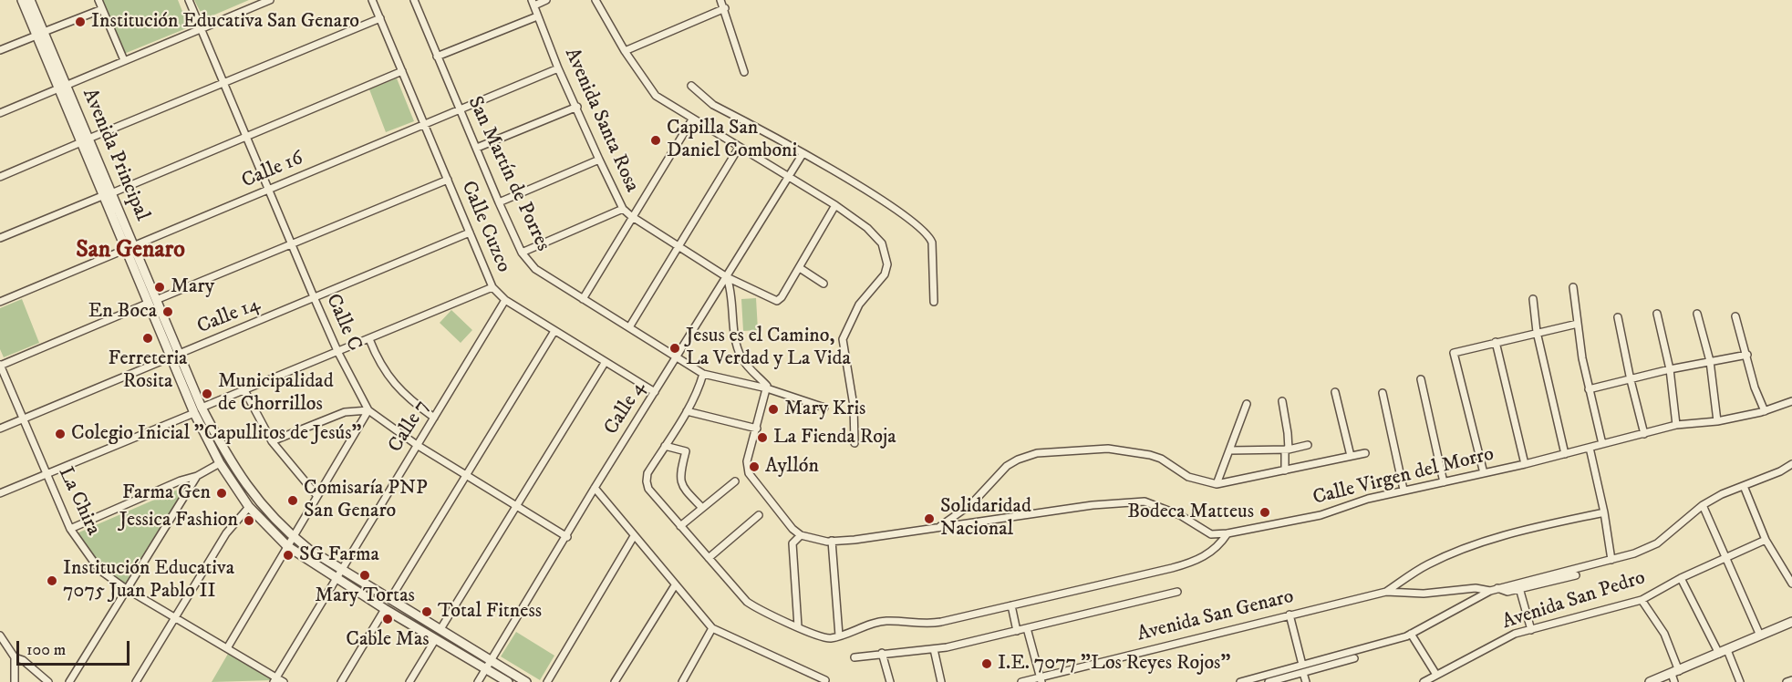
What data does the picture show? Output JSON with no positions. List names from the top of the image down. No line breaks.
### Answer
{"streets":{"street":["Avenida Santa Rosa","Avenida Principal","Calle 16","San Martín de Porres","Calle Cuzco","Calle 14","Calle C","Calle 4","Calle 7","Calle Virgen del Morro","La Chira","Avenida San Pedro","Avenida San Genaro"]},"crossings":[["Avenida Santa Rosa","Calle 16"],["Avenida Santa Rosa","Calle 4"],["Avenida Principal","Calle 16"],["Avenida Principal","Calle 14"],["Avenida Principal","Calle 4"],["Avenida Principal","Calle 7"],["Calle 16","San Martín de Porres"],["Calle 16","Calle Cuzco"],["Calle 16","Calle C"],["San Martín de Porres","Calle 4"],["Calle Cuzco","Calle 14"],["Calle Cuzco","Calle 4"],["Calle Cuzco","Calle 7"],["Calle 14","Calle C"],["Calle 14","La Chira"],["Calle C","Calle 4"],["Calle C","Calle 7"],["Calle 7","La Chira"]],"districts":["San Genaro"],"places":["Institución Educativa San Genaro","Capilla San Daniel Comboni","Mary","En Boca","Ferreteria Rosita","Jesus es el Camino, La Verdad y La Vida","Municipalidad de Chorrillos","Mary Kris","Colegio Inicial \"Capullitos de Jesús\"","La Fienda Roja","Ayllón","Farma Gen","Comisaría PNP San Genaro","Bodeca Matteus","Solidaridad Nacional","Jessica Fashion","SG Farma","Mary Tortas","Institución Educativa 7075 Juan Pablo II","Total Fitness","Cable Mas","I.E. 7077 \"Los Reyes Rojos\""],"scale_bar":"100 m"}
